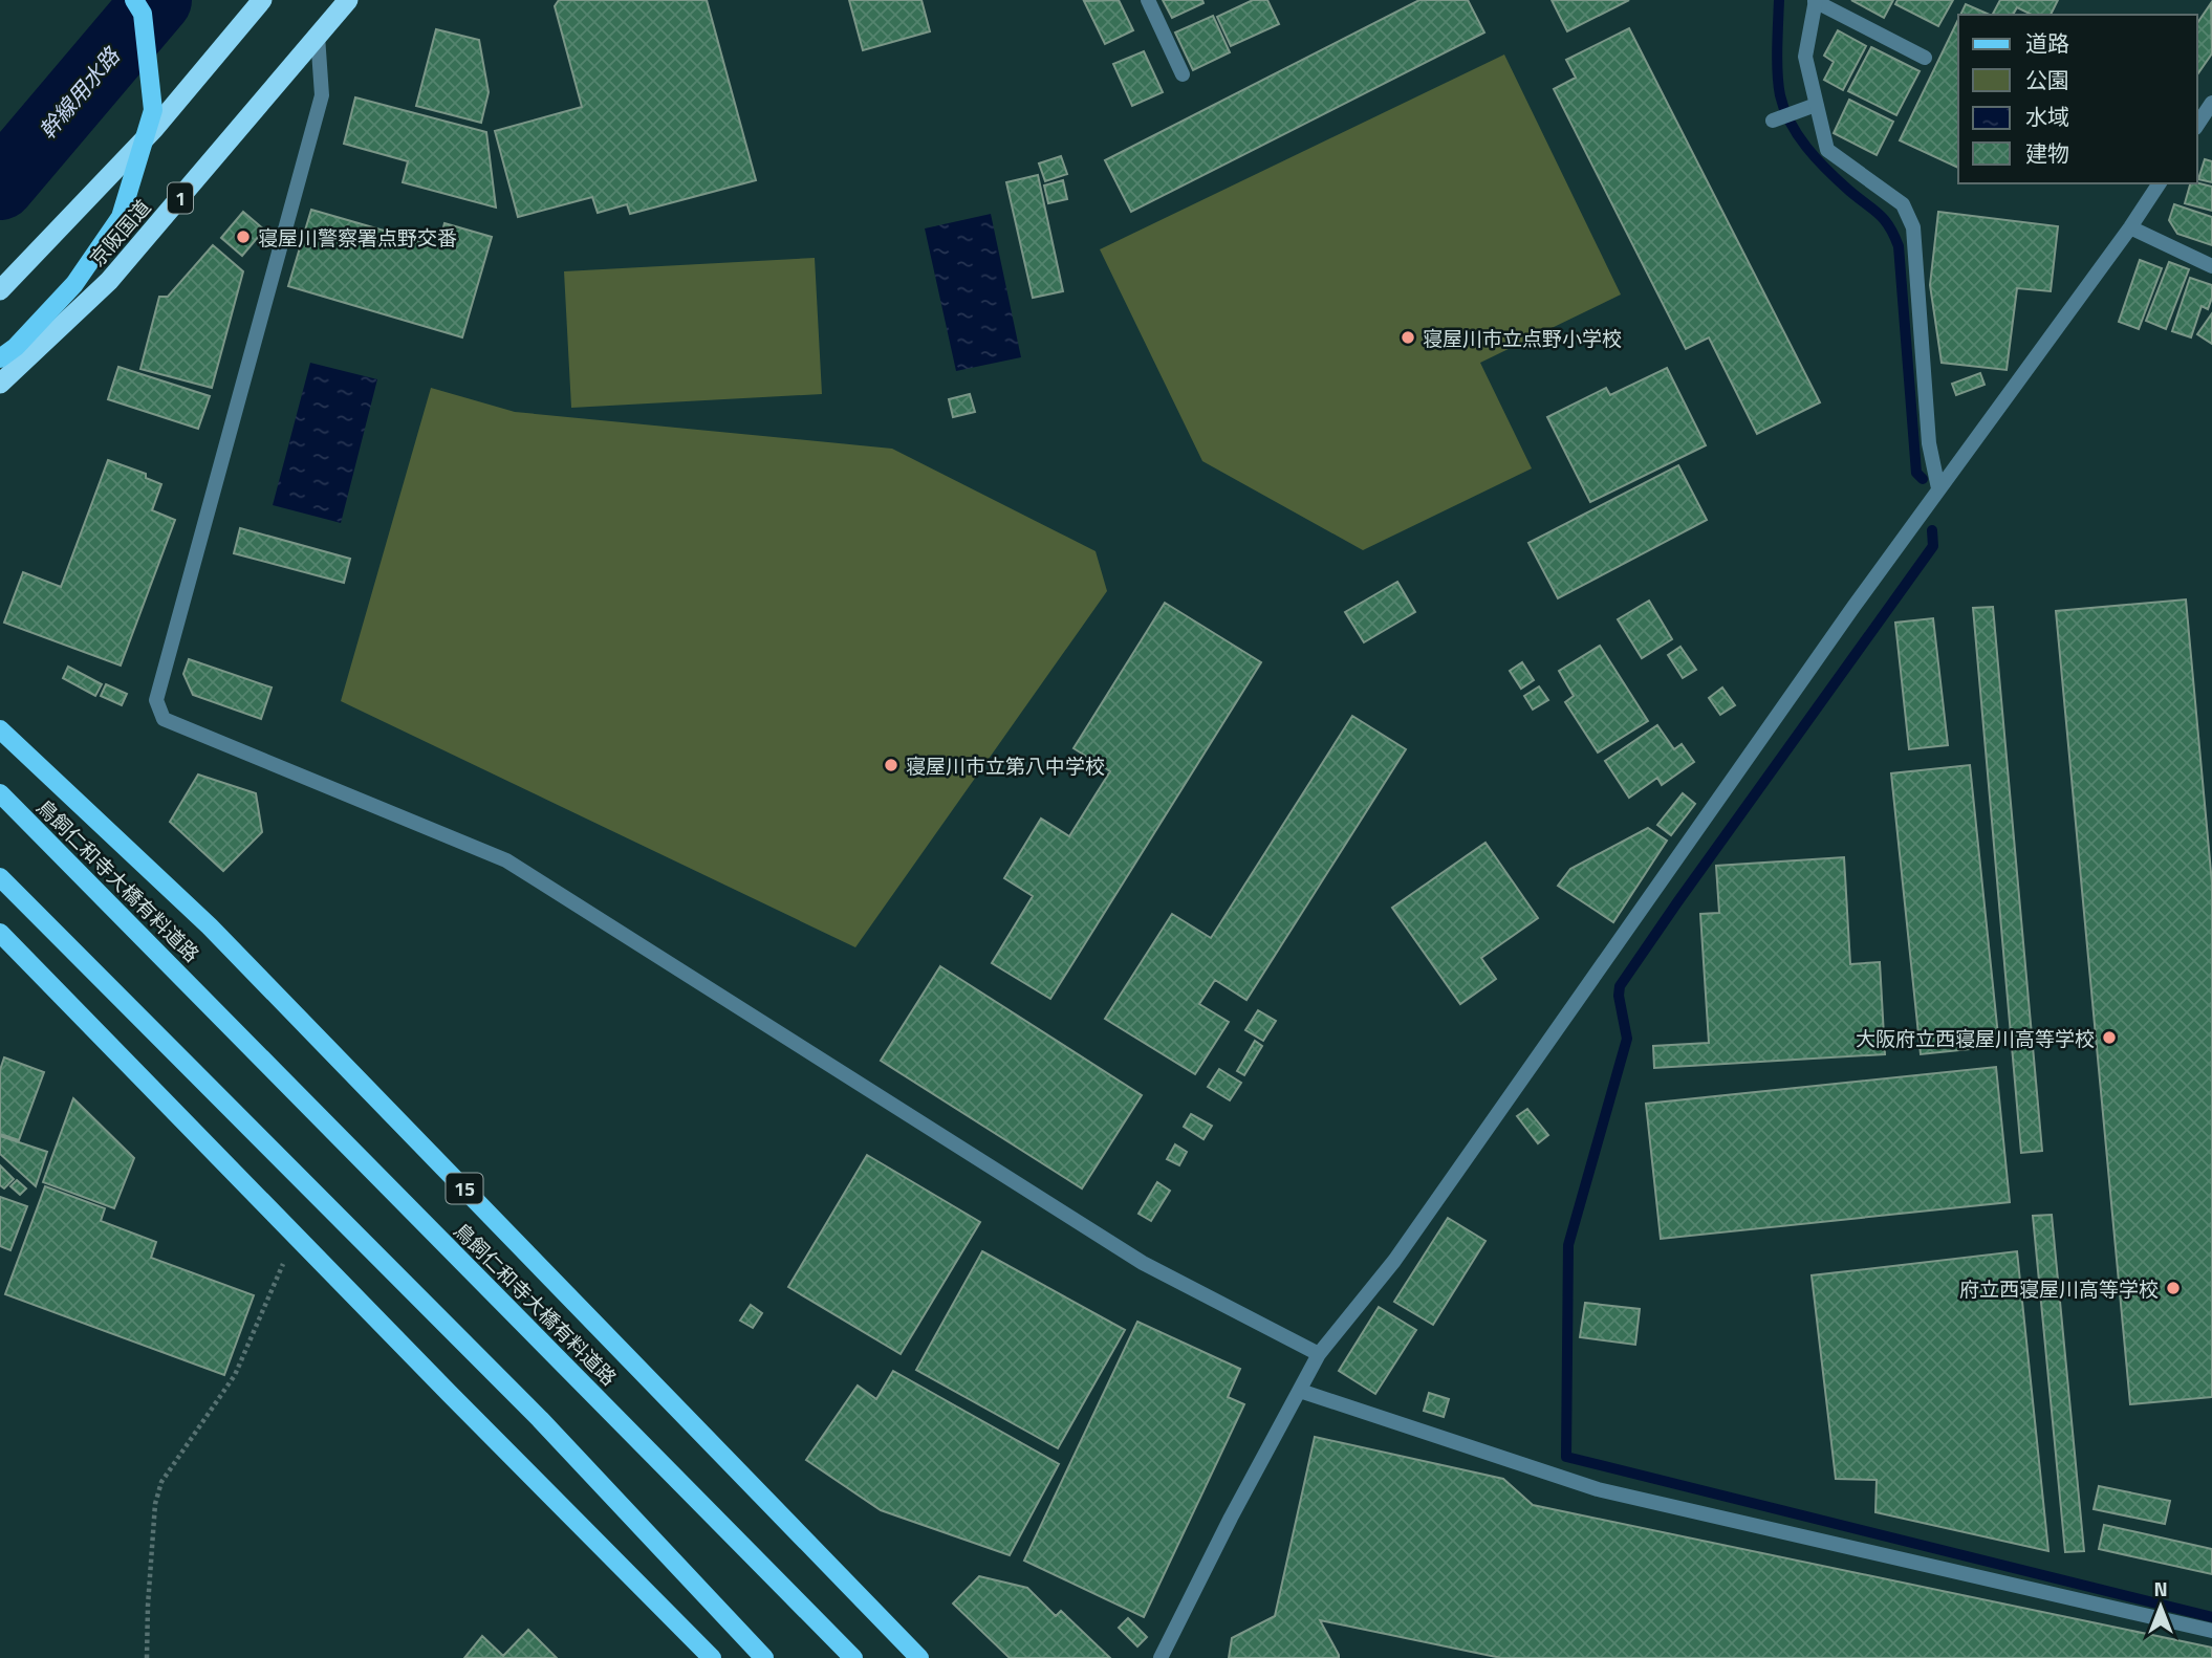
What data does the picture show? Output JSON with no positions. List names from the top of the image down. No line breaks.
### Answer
{"streets":{"highway":["1","京阪国道"],"main road":["鳥飼仁和寺大橋有料道路","15"]},"water":["幹線用水路"],"places":["寝屋川警察署点野交番","寝屋川市立点野小学校","寝屋川市立第八中学校","大阪府立西寝屋川高等学校","府立西寝屋川高等学校"],"legend":["道路","公園","水域","建物"],"north":"top"}
